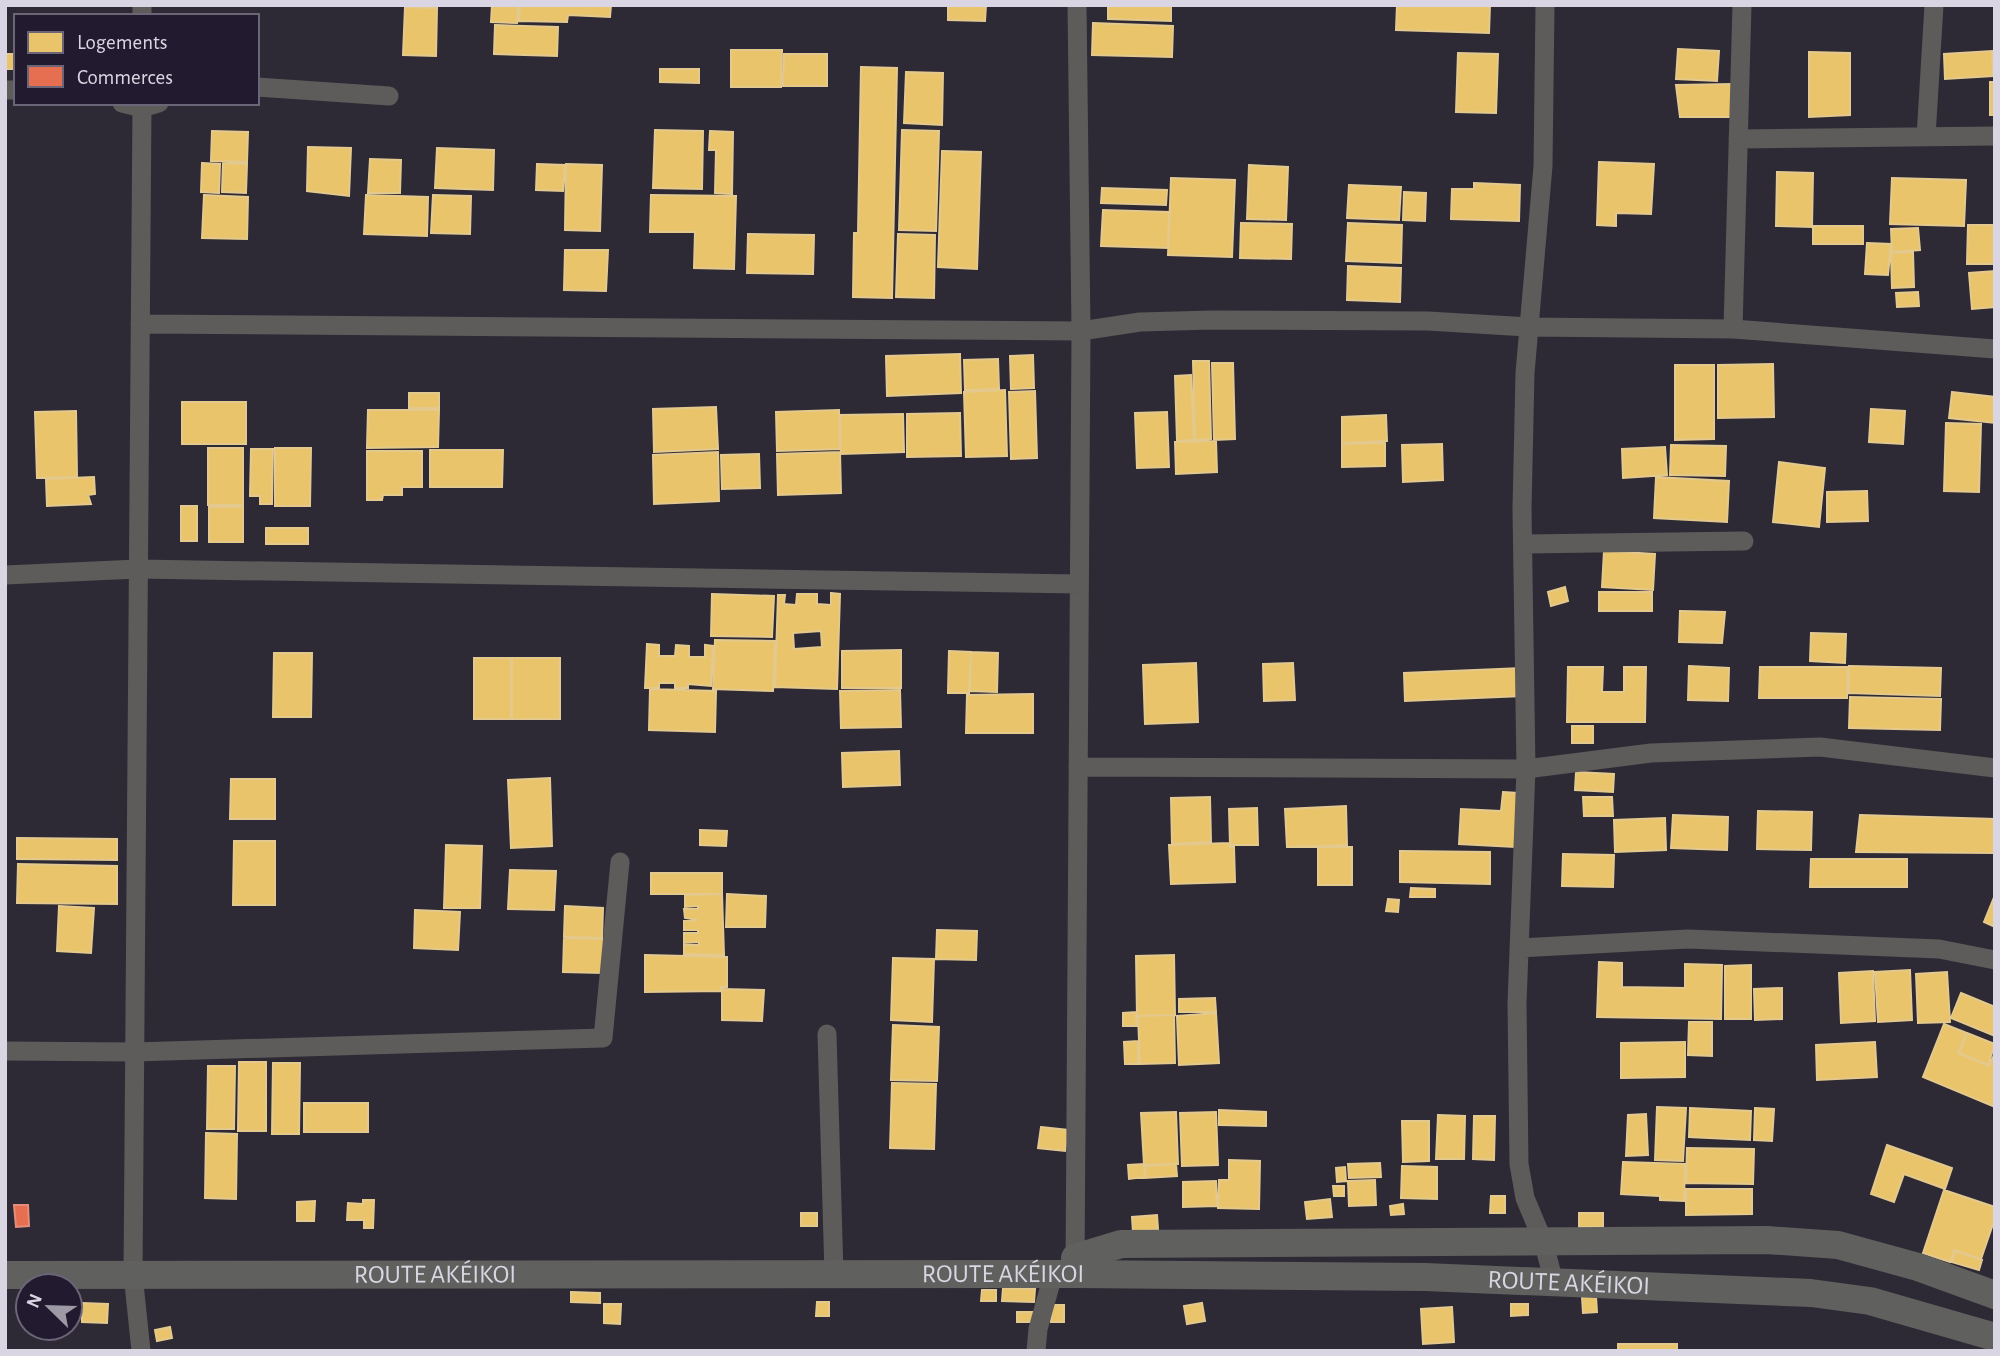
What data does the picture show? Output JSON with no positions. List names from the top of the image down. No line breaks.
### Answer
{"streets":{"street":["ROUTE AKÉIKOI"]},"legend":["Logements","Commerces"],"north":"top left"}
